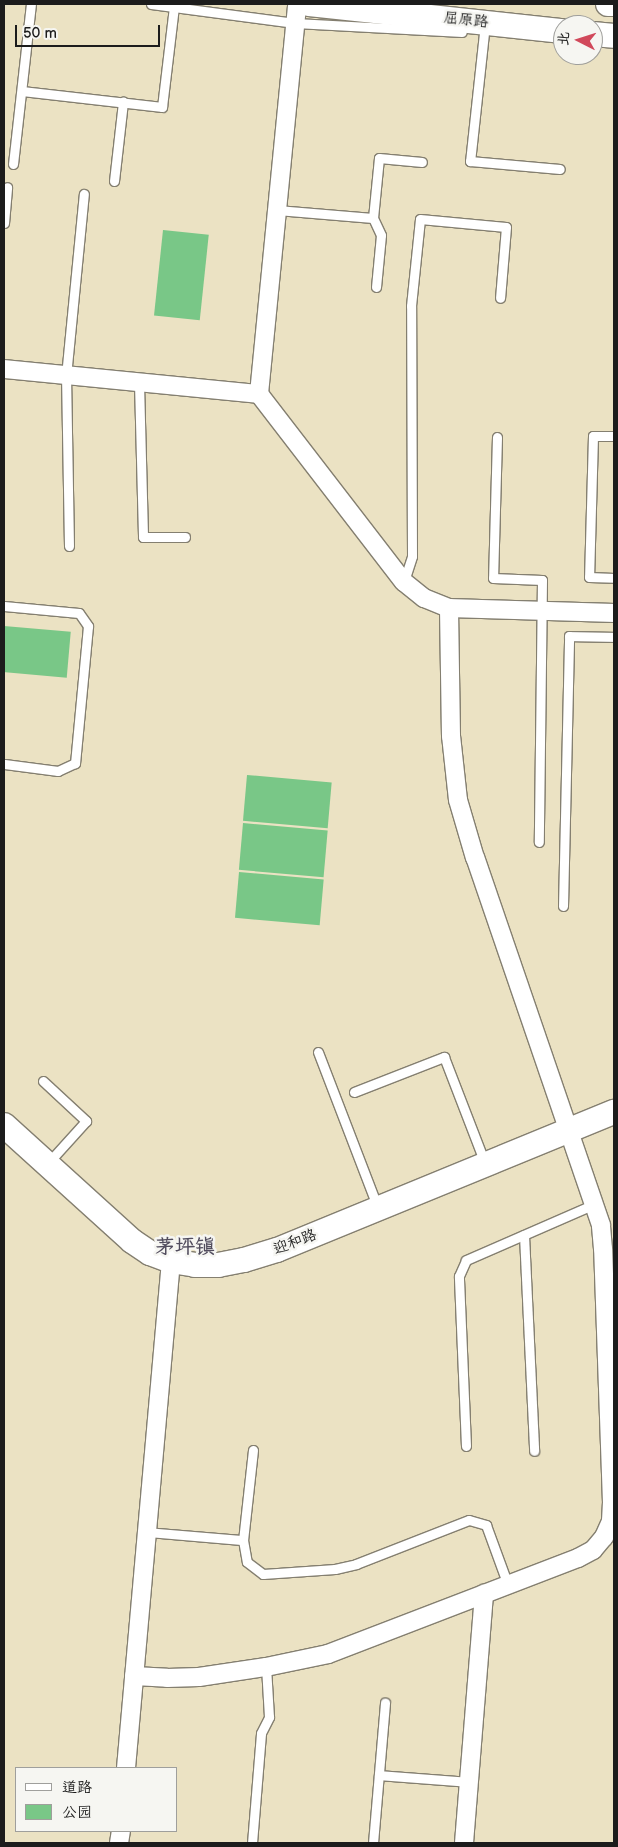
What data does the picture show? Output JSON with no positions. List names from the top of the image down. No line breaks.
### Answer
{"streets":{"street":["屈原路","迎和路"]},"districts":["茅坪镇"],"legend":["道路","公园"],"scale_bar":"50 m","north":"left"}
